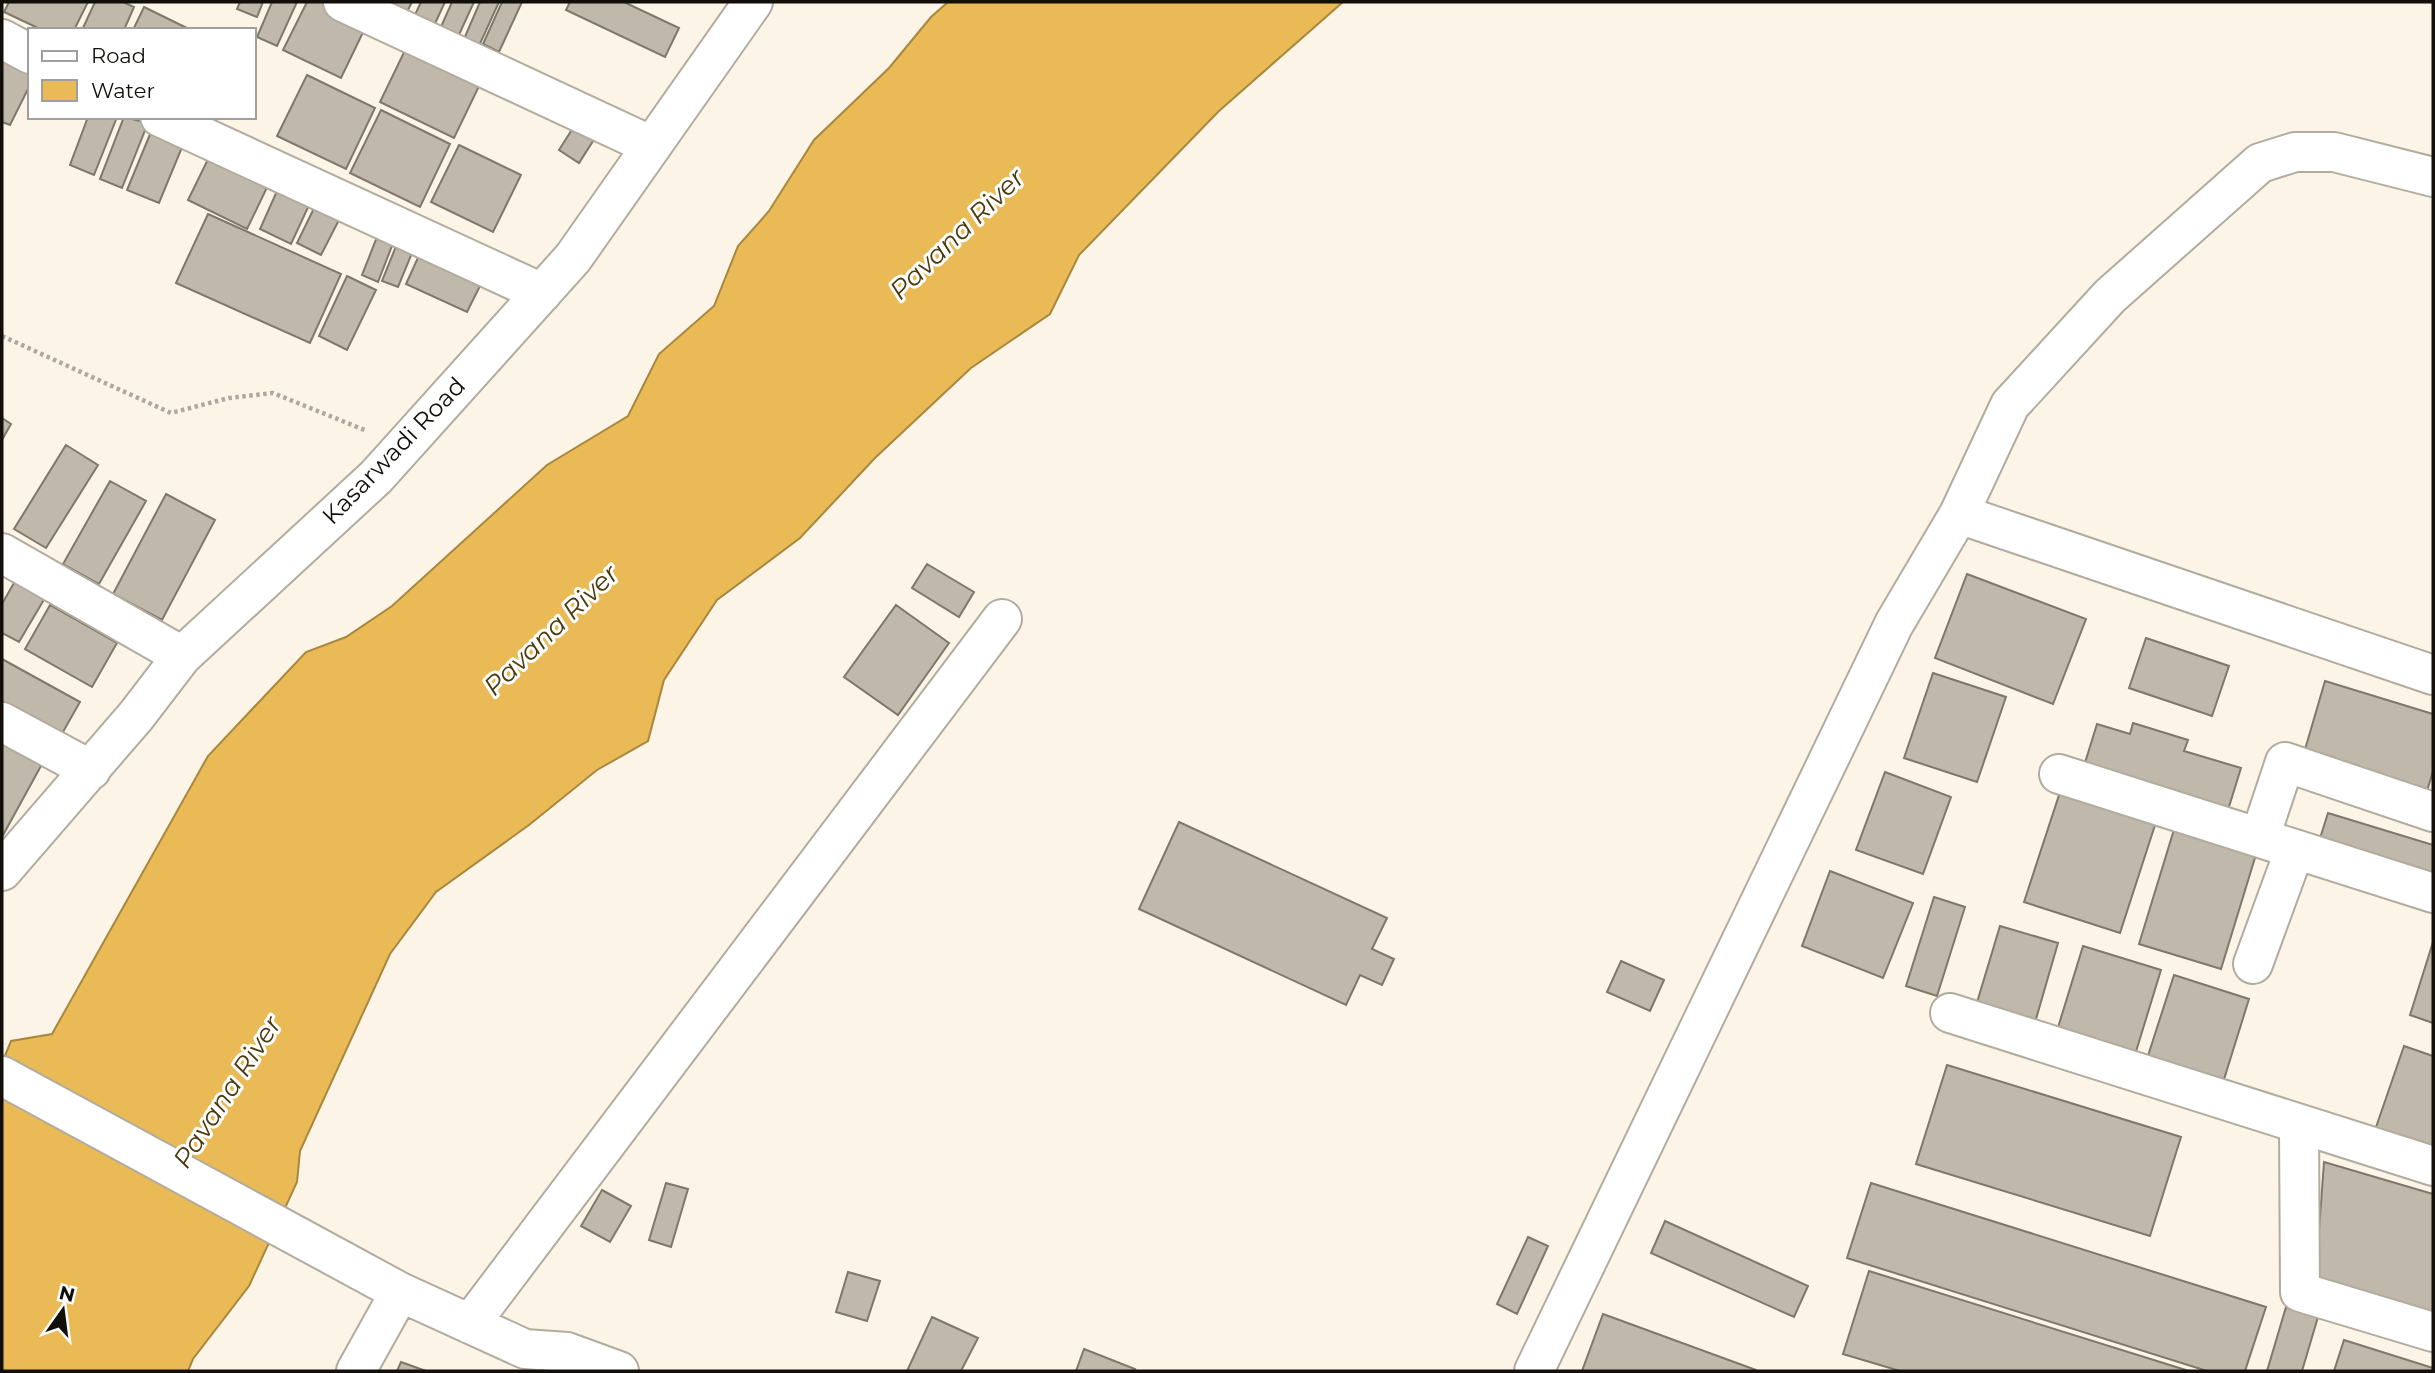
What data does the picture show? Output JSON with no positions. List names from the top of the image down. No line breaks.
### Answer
{"streets":{"street":["Kasarwadi Road"]},"water":["Pavana River"],"legend":["Road","Water"],"north":"top"}
